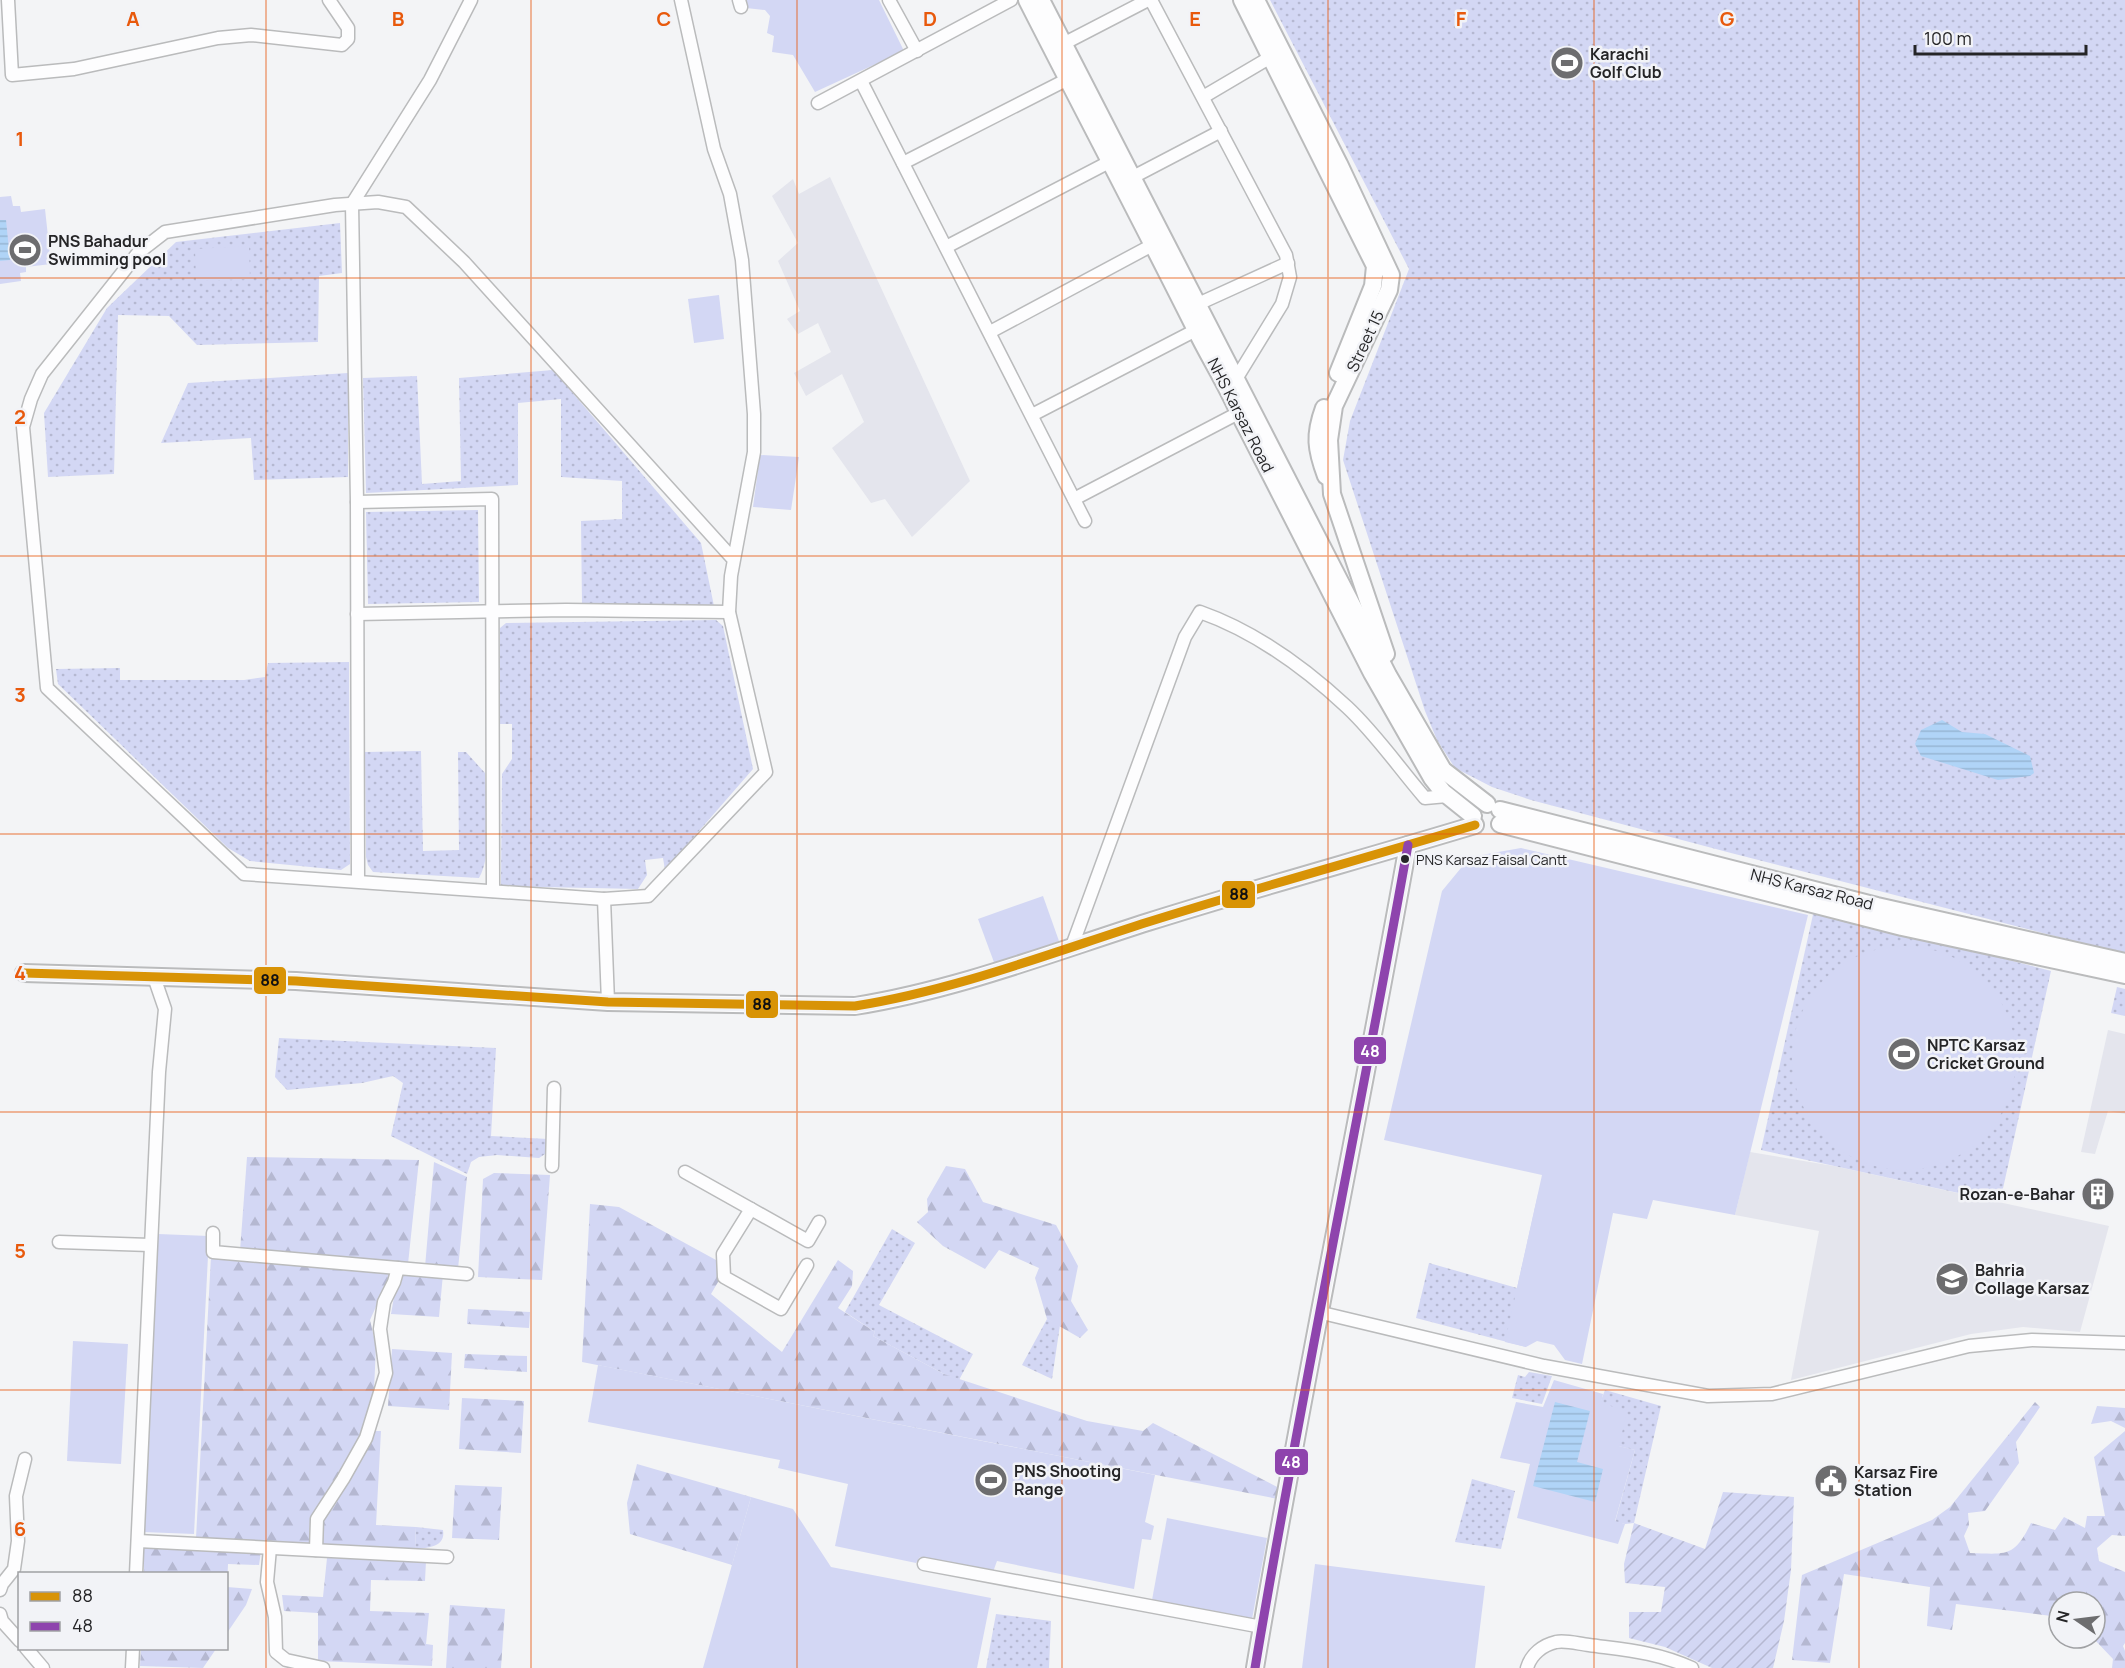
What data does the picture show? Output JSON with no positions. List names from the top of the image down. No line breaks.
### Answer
{"streets":{"street":["Street 15","NHS Karsaz Road"]},"crossings":[["Street 15","NHS Karsaz Road"]],"places":{"sports":["Karachi Golf Club","PNS Bahadur Swimming pool","NPTC Karsaz Cricket Ground","PNS Shooting Range"],"other":["PNS Karsaz Faisal Cantt"],"building":["Rozan-e-Bahar"],"school or university":["Bahria Collage Karsaz"],"public building":["Karsaz Fire Station"]},"lines":["transit line 88","transit line 48"],"legend":["88","48"],"scale_bar":"100 m","north":"left","grid":{"columns":["A","B","C","D","E","F","G"],"rows":["1","2","3","4","5","6"]}}
